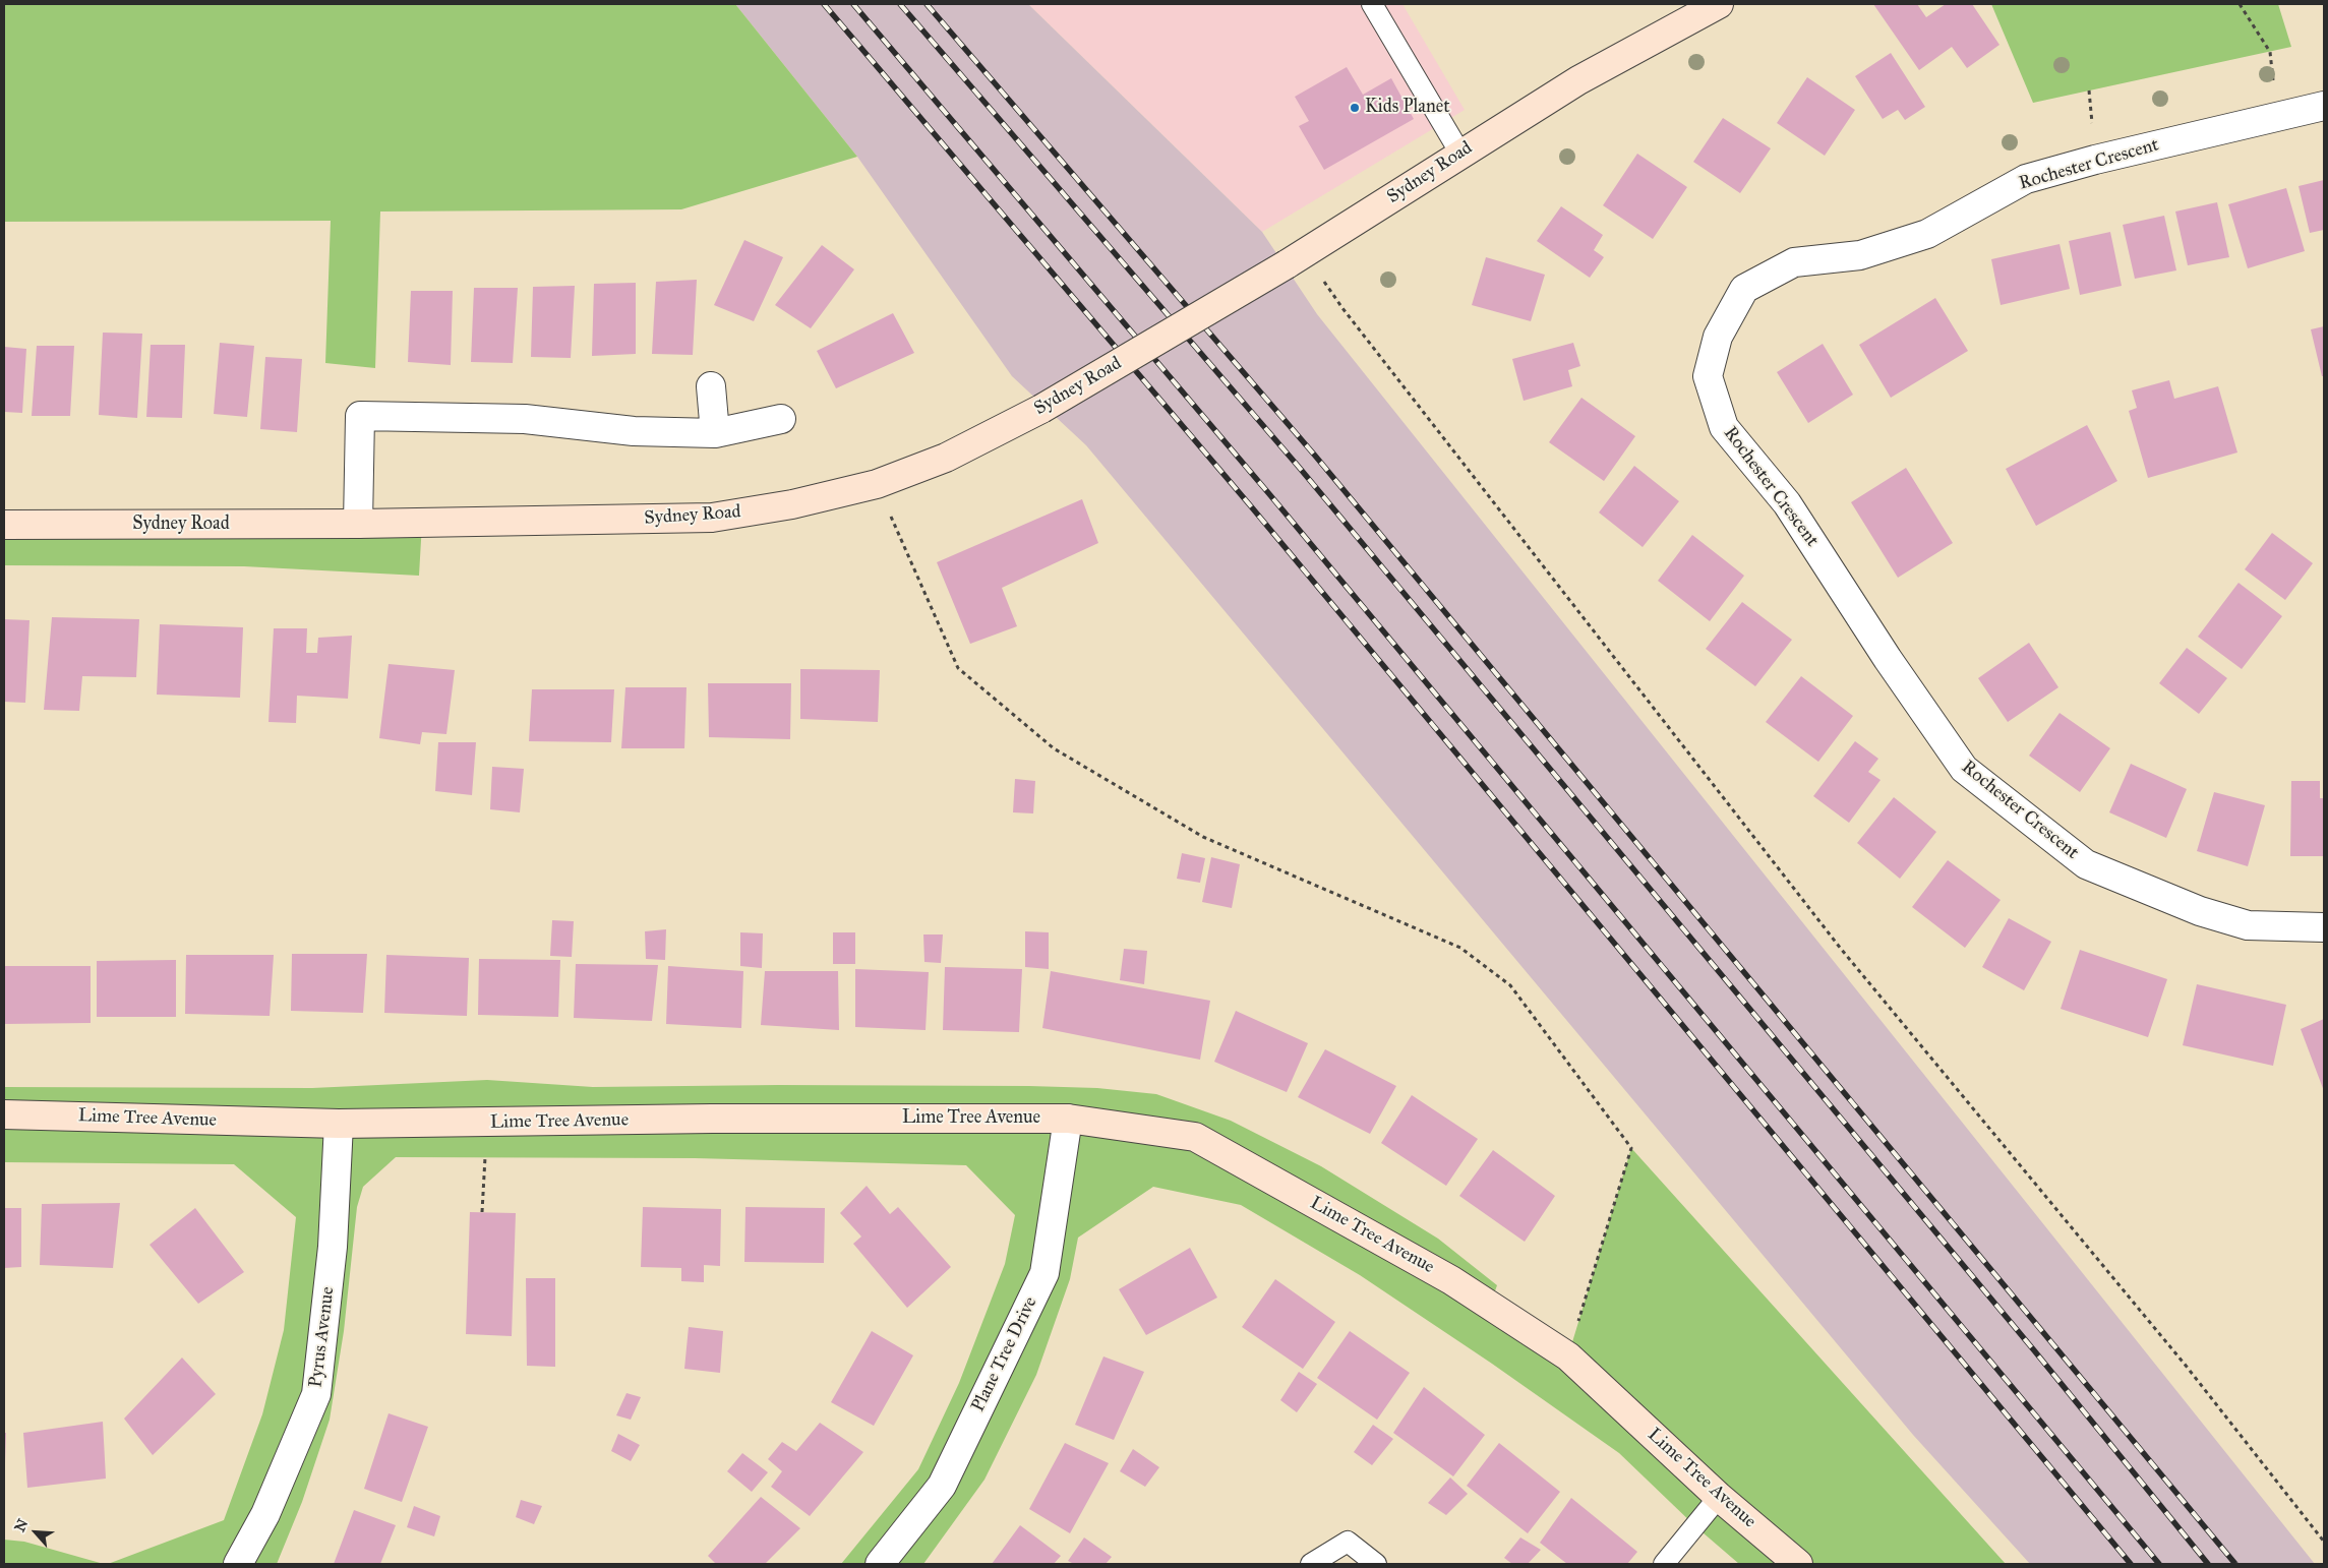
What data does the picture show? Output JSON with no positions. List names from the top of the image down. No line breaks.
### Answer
{"streets":{"street":["Rochester Crescent","Sydney Road","Lime Tree Avenue","Pyrus Avenue","Plane Tree Drive"]},"crossings":[["Lime Tree Avenue","Pyrus Avenue"],["Lime Tree Avenue","Plane Tree Drive"]],"places":["Kids Planet"],"north":"top left"}
